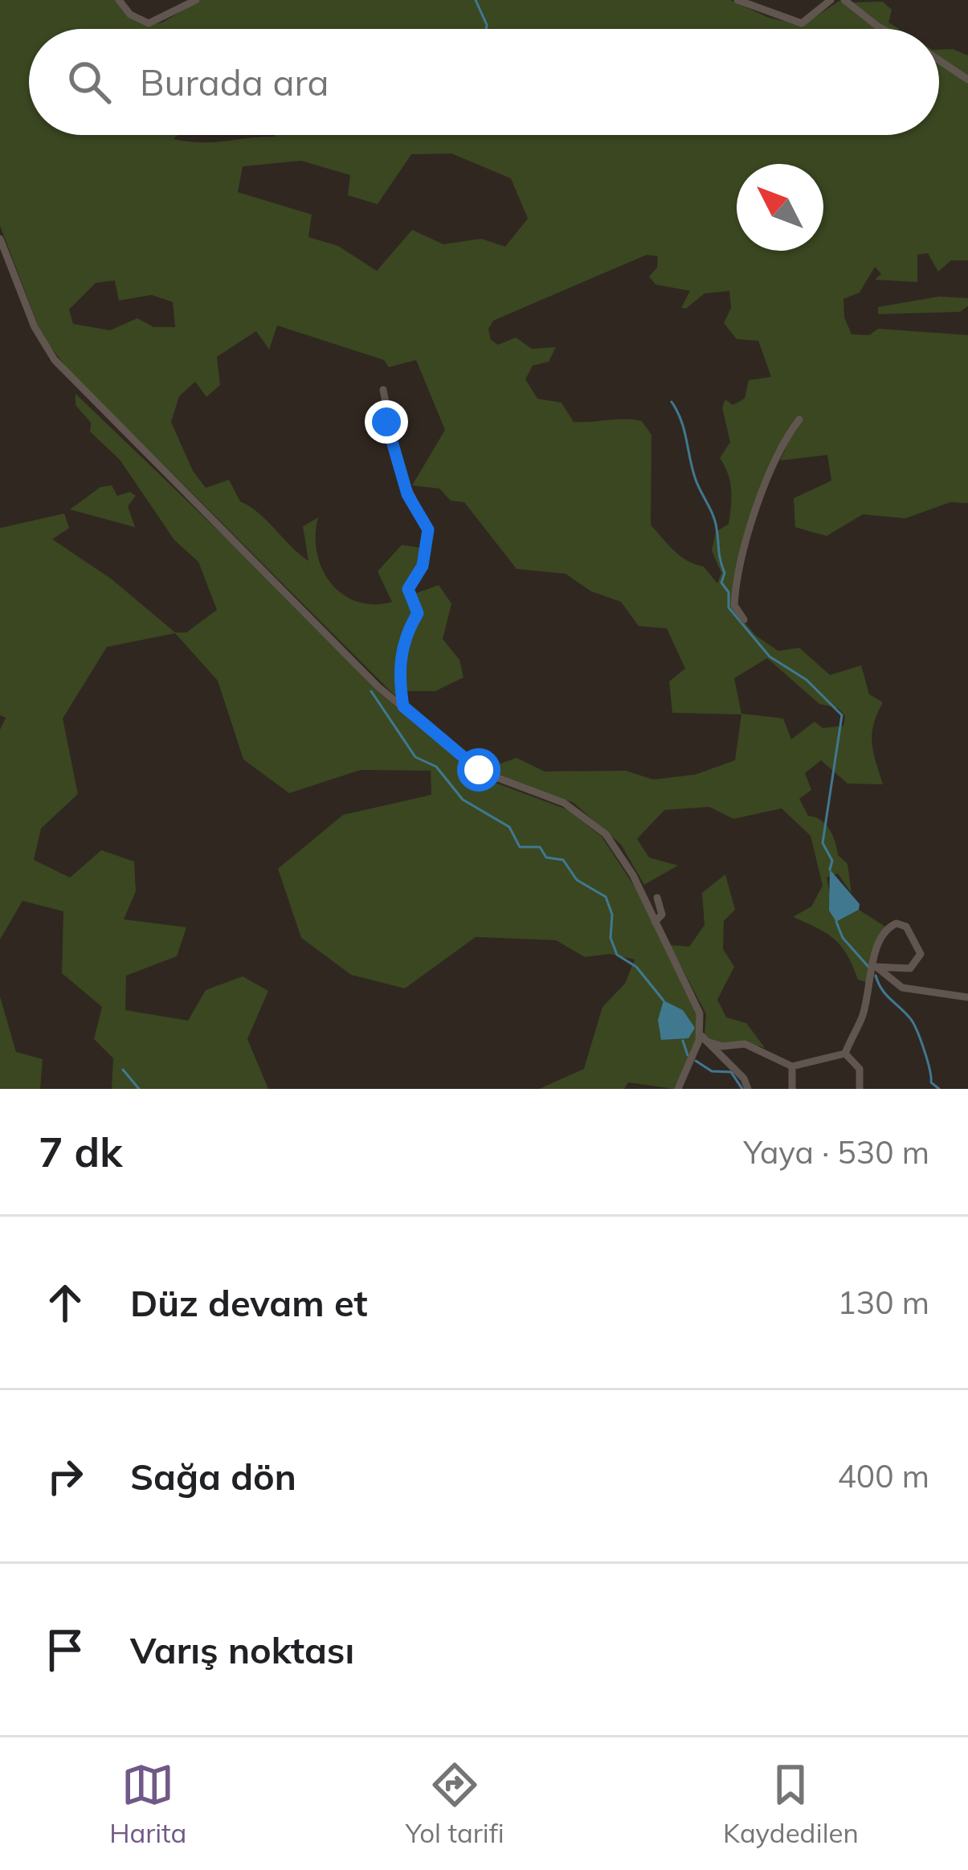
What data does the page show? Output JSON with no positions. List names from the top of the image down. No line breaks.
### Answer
{"north":"top left","page":{"search":"Burada ara","heading":["7 dk","Yaya · 530 m"],"list":[["Düz devam et","130 m"],["Sağa dön","400 m"],"Varış noktası"],"nav":["Harita","Yol tarifi","Kaydedilen"]}}
